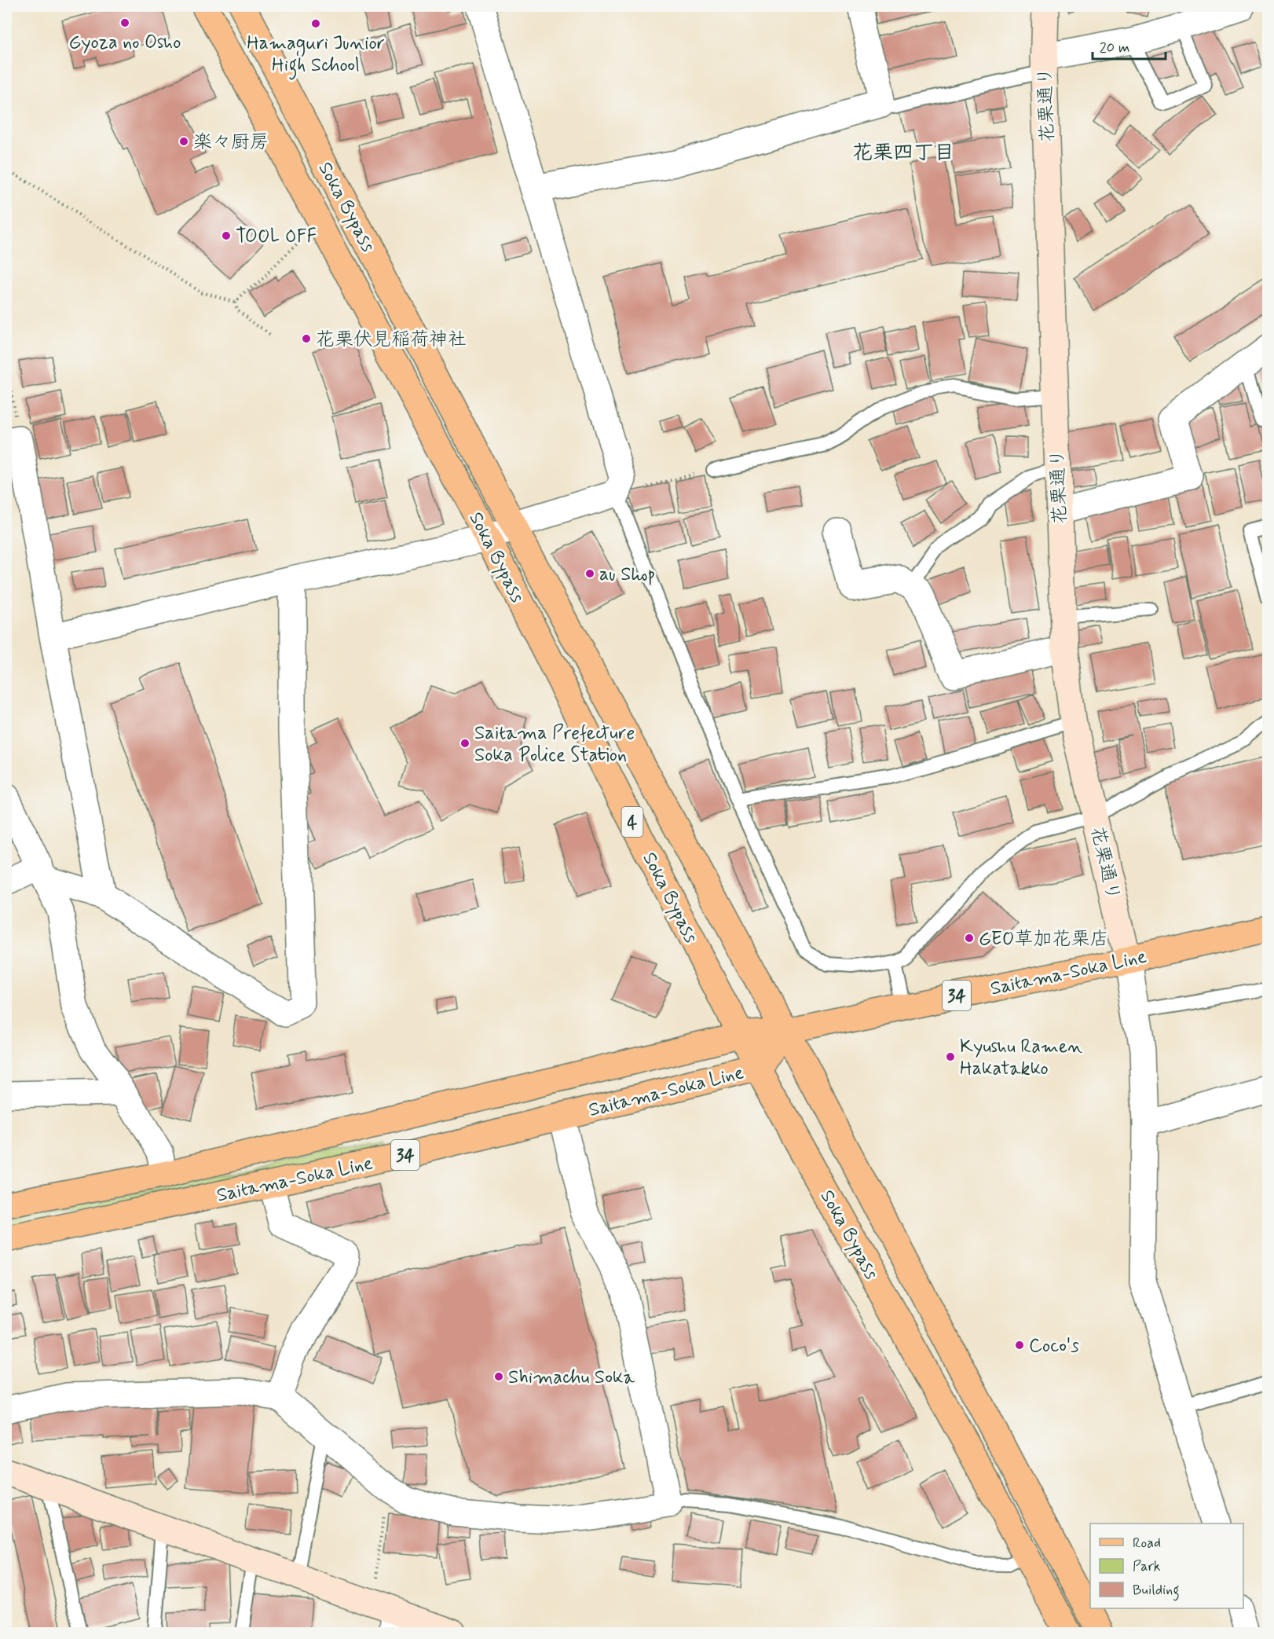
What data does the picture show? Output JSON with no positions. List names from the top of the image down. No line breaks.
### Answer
{"streets":{"main road":["Soka Bypass","4","Saitama-Soka Line","34"],"street":["花栗通り"]},"crossings":[["花栗通り","Saitama-Soka Line"],["Soka Bypass","Saitama-Soka Line"]],"districts":["花栗四丁目"],"places":["Gyoza no Osho","Hamaguri Junior High School","楽々厨房","TOOL OFF","花栗伏見稲荷神社","au Shop","Saitama Prefecture Soka Police Station","GEO草加花栗店","Kyushu Ramen Hakatakko","Coco's","Shimachu Soka"],"legend":["Road","Park","Building"],"scale_bar":"20 m"}
